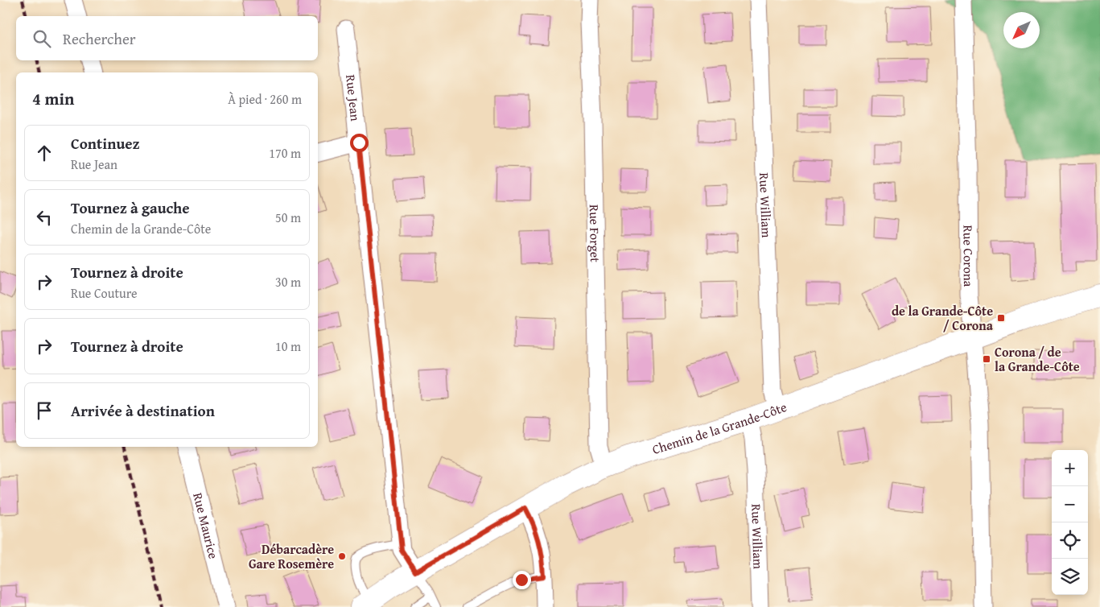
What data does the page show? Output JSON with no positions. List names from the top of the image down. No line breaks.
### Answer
{"streets":{"main road":["Chemin de la Grande-Côte"],"street":["Rue Jean","Rue William","Rue Forget","Rue Corona","Rue Maurice"]},"crossings":[["Rue Jean","Chemin de la Grande-Côte"],["Rue William","Chemin de la Grande-Côte"],["Rue Forget","Chemin de la Grande-Côte"],["Rue Corona","Chemin de la Grande-Côte"]],"places":{"transit":["de la Grande-Côte / Corona","Corona / de la Grande-Côte"],"other":["Débarcadère Gare Rosemère"]},"north":"bottom left","page":{"search":"Rechercher","heading":["4 min","À pied · 260 m"],"list":[["Continuez","Rue Jean","170 m"],["Tournez à gauche","Chemin de la Grande-Côte","50 m"],["Tournez à droite","Rue Couture","30 m"],["Tournez à droite","10 m"],"Arrivée à destination"],"map_buttons":["+","−"]}}
